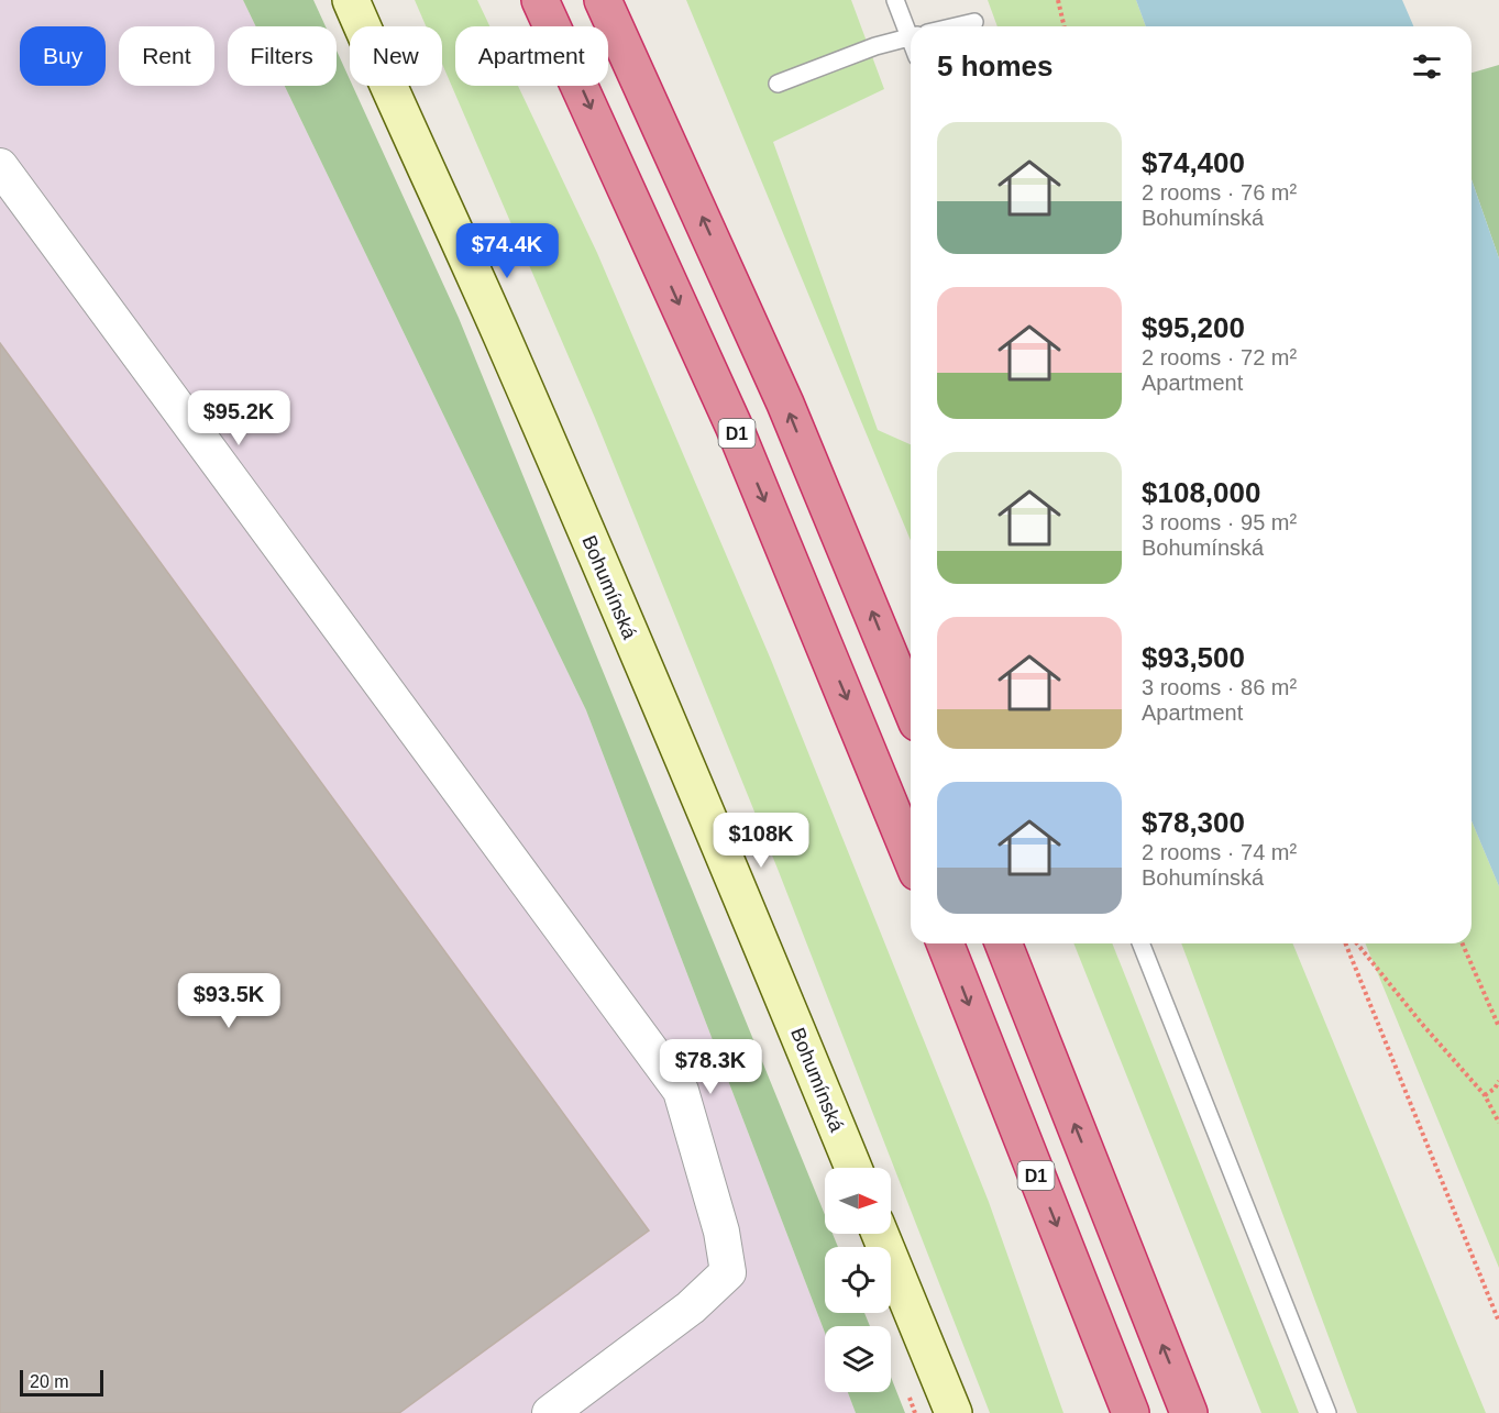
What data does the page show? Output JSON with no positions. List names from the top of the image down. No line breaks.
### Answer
{"streets":{"highway":["D1"],"main road":["Bohumínská"]},"scale_bar":"20 m","north":"right","page":{"chip":["Buy","Rent","Filters","New","Apartment"],"heading":"5 homes","list":[{"name":"$74,400","note":"2 rooms · 76 m² · Bohumínská"},{"name":"$95,200","note":"2 rooms · 72 m² · Apartment"},{"name":"$108,000","note":"3 rooms · 95 m² · Bohumínská"},{"name":"$93,500","note":"3 rooms · 86 m² · Apartment"},{"name":"$78,300","note":"2 rooms · 74 m² · Bohumínská"}],"price":["$74.4K","$95.2K","$108K","$93.5K","$78.3K"],"scale":"20 m"}}
